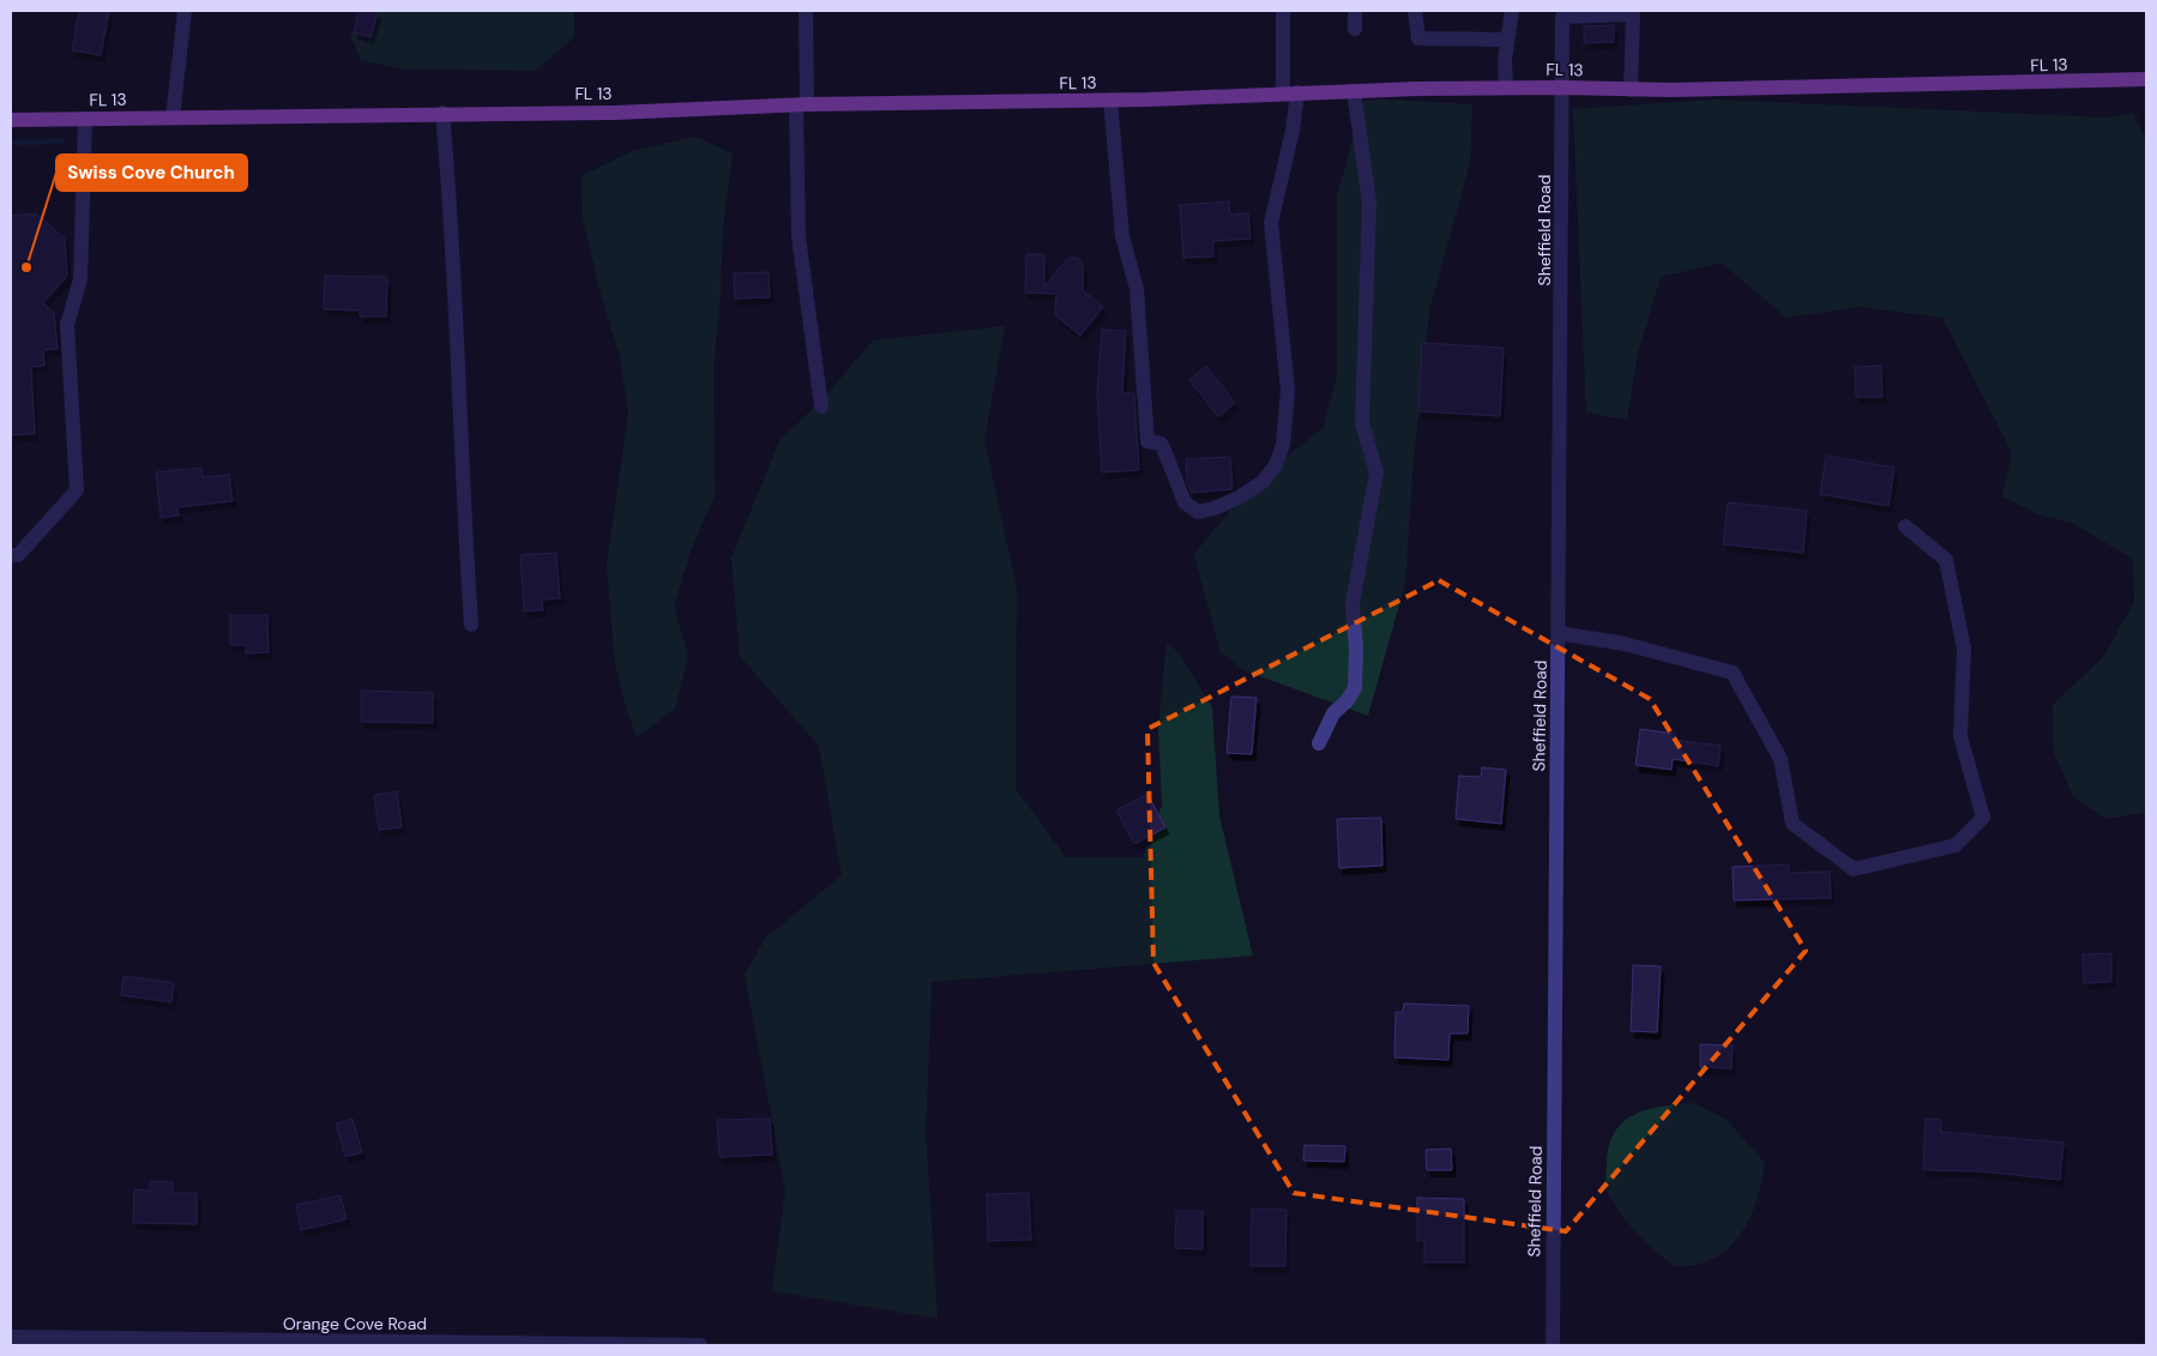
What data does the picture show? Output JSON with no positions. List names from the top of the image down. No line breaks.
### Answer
{"streets":{"main road":["FL 13"],"street":["Sheffield Road","Orange Cove Road"]},"crossings":[["FL 13","Sheffield Road"]],"places":["Swiss Cove Church"]}
